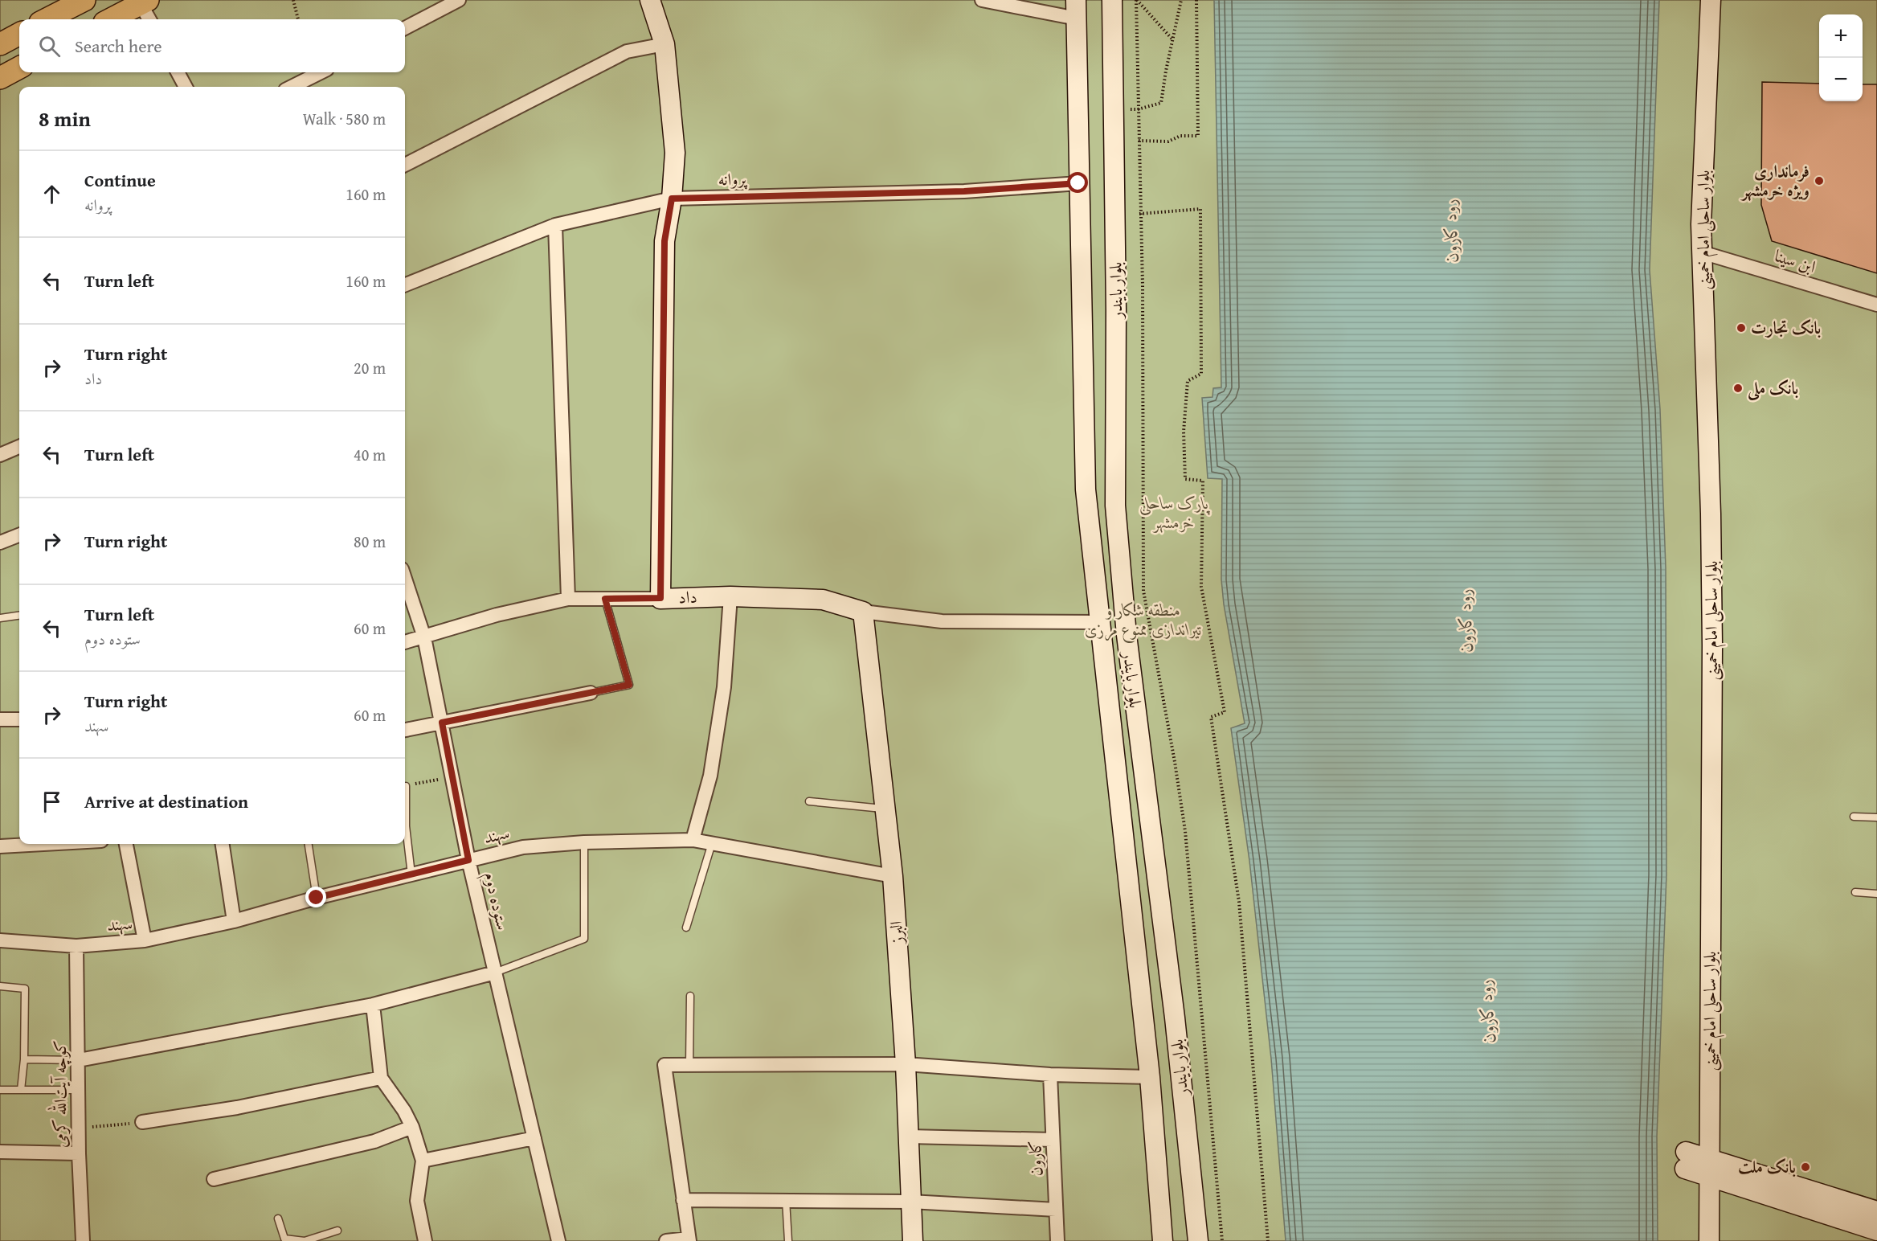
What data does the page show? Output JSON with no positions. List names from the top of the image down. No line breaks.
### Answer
{"streets":{"street":["پروانه","بلوار ساحلی امام خمینی","ابن سینا","بلوار بایندر","داد","سهند","ستوده دوم","البرز","کوچه آیت‌الله کرمی","کارون"]},"crossings":[["پروانه","بلوار بایندر"],["بلوار ساحلی امام خمینی","ابن سینا"],["بلوار بایندر","داد"],["داد","ستوده دوم"],["داد","البرز"],["سهند","ستوده دوم"],["سهند","البرز"],["سهند","کوچه آیت‌الله کرمی"]],"water":["رود کارون"],"parks":["پارک ساحلی خرمشهر","منطقه شکار و تیراندازی ممنوع مرزی"],"places":["فرمانداری ویژه خرمشهر","بانک تجارت","بانک ملی","بانک ملت"],"page":{"map_buttons":["+","−"],"search":"Search here","heading":["8 min","Walk · 580 m"],"list":[["Continue","پروانه","160 m"],["Turn left","160 m"],["Turn right","داد","20 m"],["Turn left","40 m"],["Turn right","80 m"],["Turn left","ستوده دوم","60 m"],["Turn right","سهند","60 m"],"Arrive at destination"]}}
